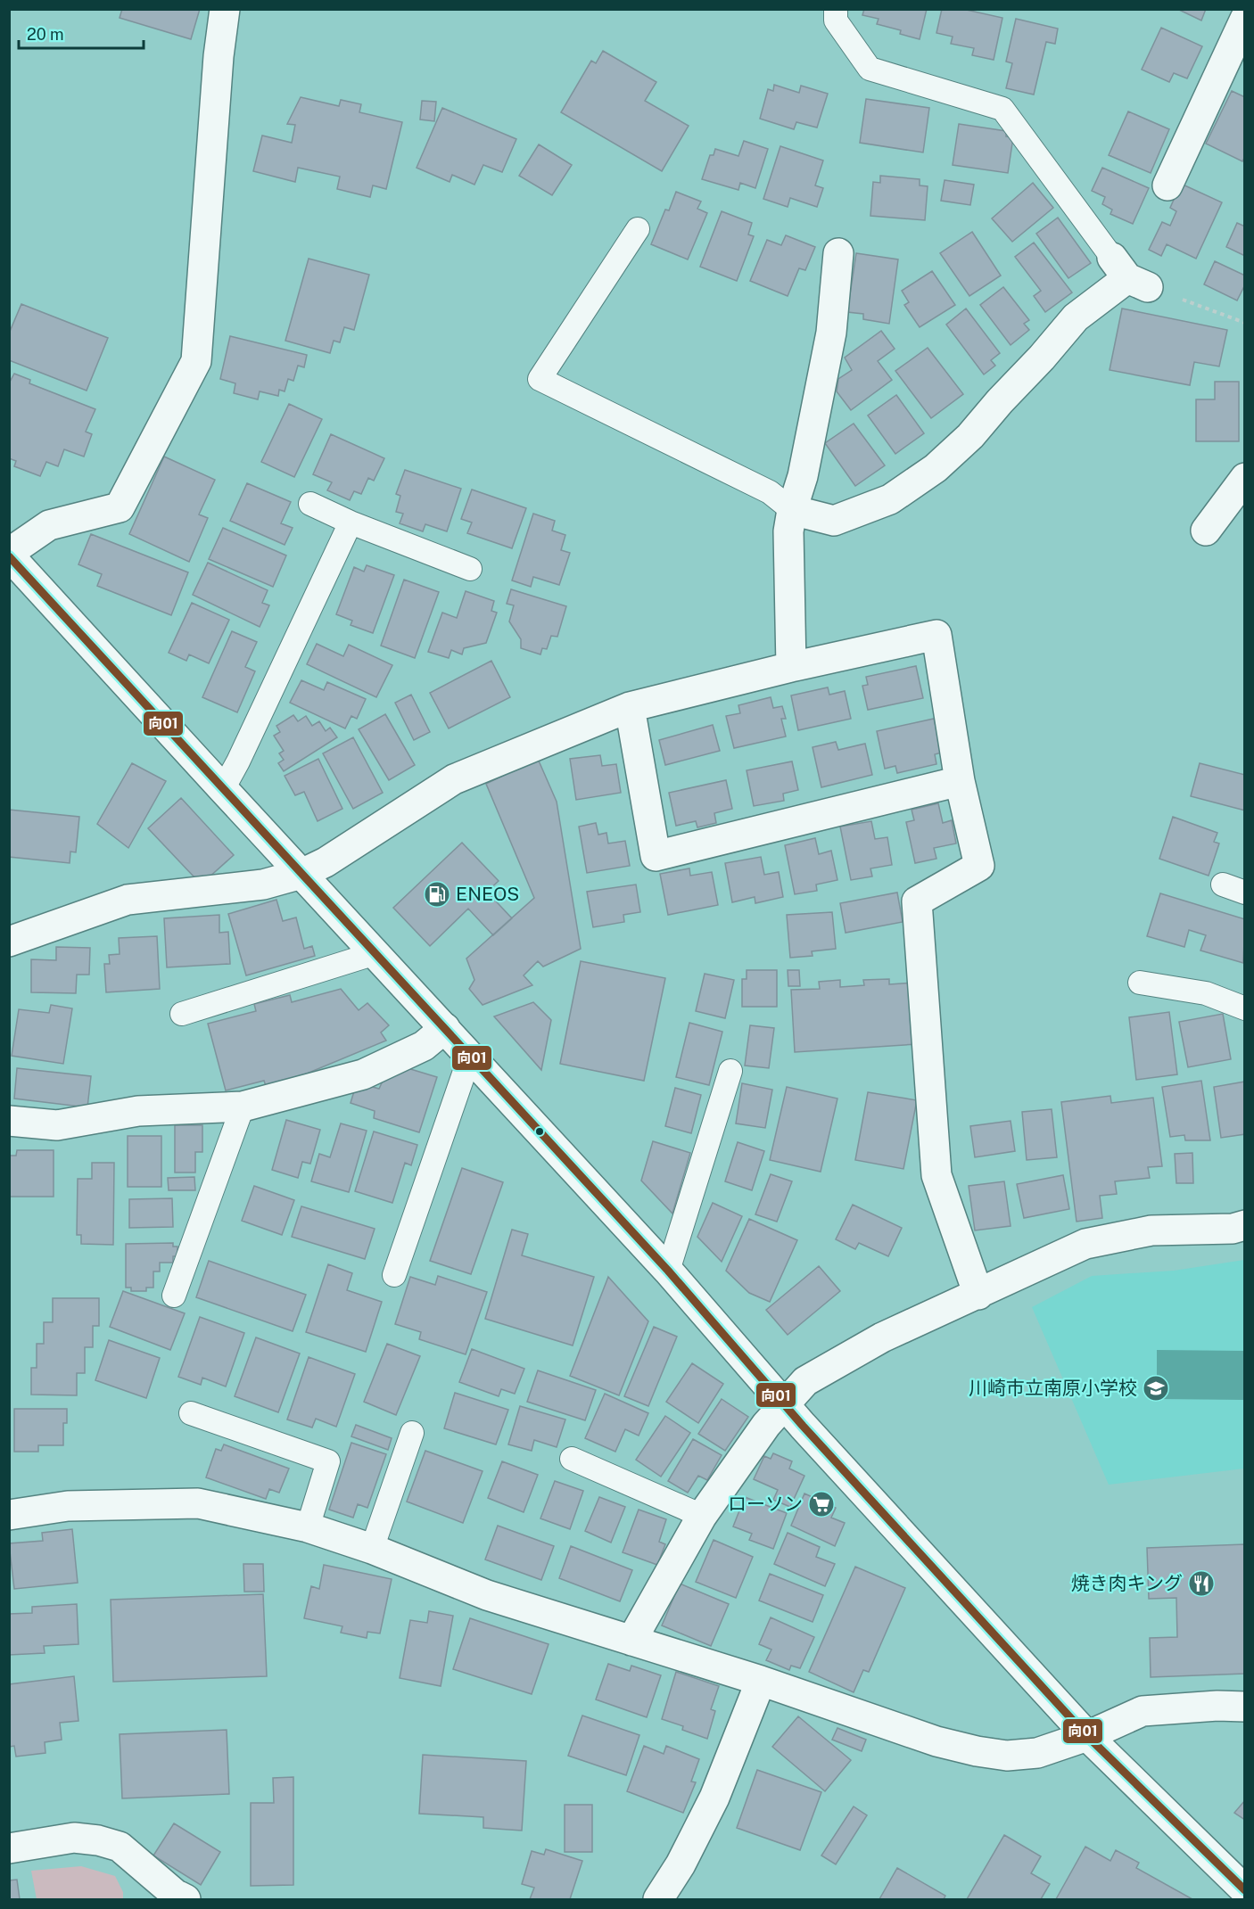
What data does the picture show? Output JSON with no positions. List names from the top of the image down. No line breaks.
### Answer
{"places":{"fuel station":["ENEOS"],"school or university":["川崎市立南原小学校"],"supermarket":["ローソン"],"restaurant":["焼き肉キング"]},"lines":["transit line 向01"],"scale_bar":"20 m"}
